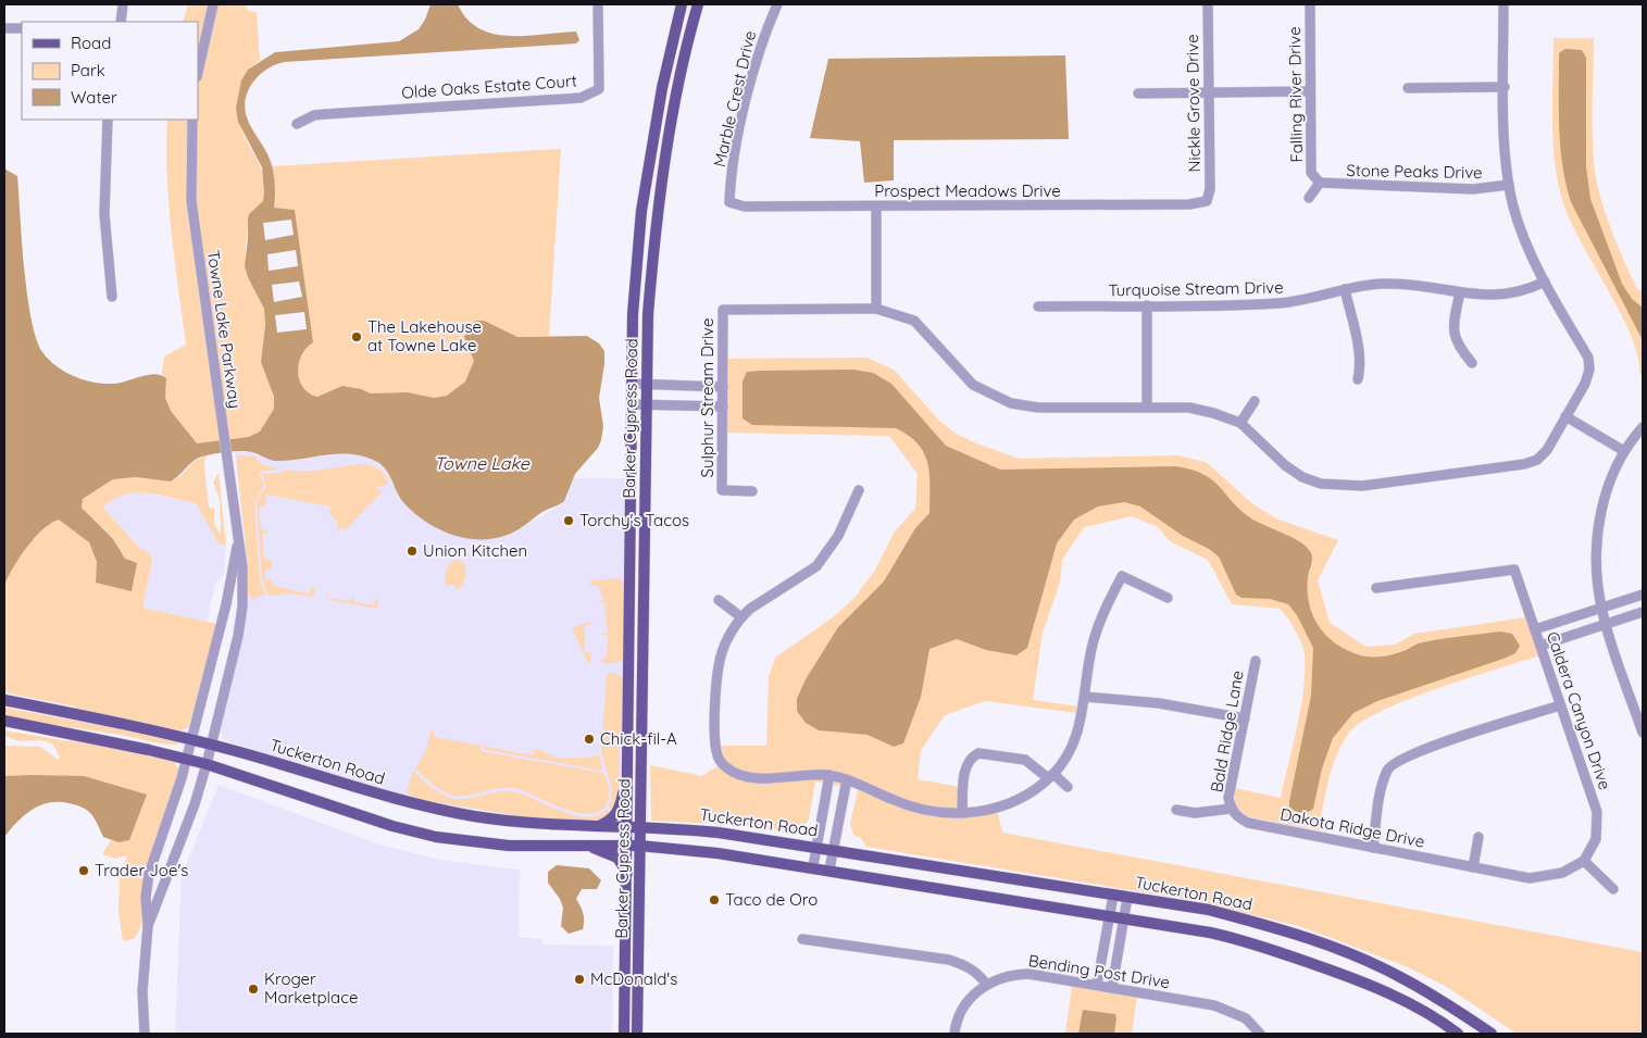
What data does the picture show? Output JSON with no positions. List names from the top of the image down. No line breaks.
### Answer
{"streets":{"main road":["Barker Cypress Road","Tuckerton Road"],"street":["Olde Oaks Estate Court","Falling River Drive","Marble Crest Drive","Nickle Grove Drive","Stone Peaks Drive","Prospect Meadows Drive","Turquoise Stream Drive","Towne Lake Parkway","Sulphur Stream Drive","Caldera Canyon Drive","Bald Ridge Lane","Dakota Ridge Drive","Bending Post Drive"]},"crossings":[["Falling River Drive","Stone Peaks Drive"],["Marble Crest Drive","Prospect Meadows Drive"],["Nickle Grove Drive","Prospect Meadows Drive"],["Towne Lake Parkway","Tuckerton Road"],["Barker Cypress Road","Tuckerton Road"],["Caldera Canyon Drive","Dakota Ridge Drive"],["Bald Ridge Lane","Dakota Ridge Drive"]],"water":["Towne Lake"],"places":["The Lakehouse at Towne Lake","Torchy's Tacos","Union Kitchen","Chick-fil-A","Trader Joe's","Taco de Oro","McDonald's","Kroger Marketplace"],"legend":["Road","Park","Water"]}
